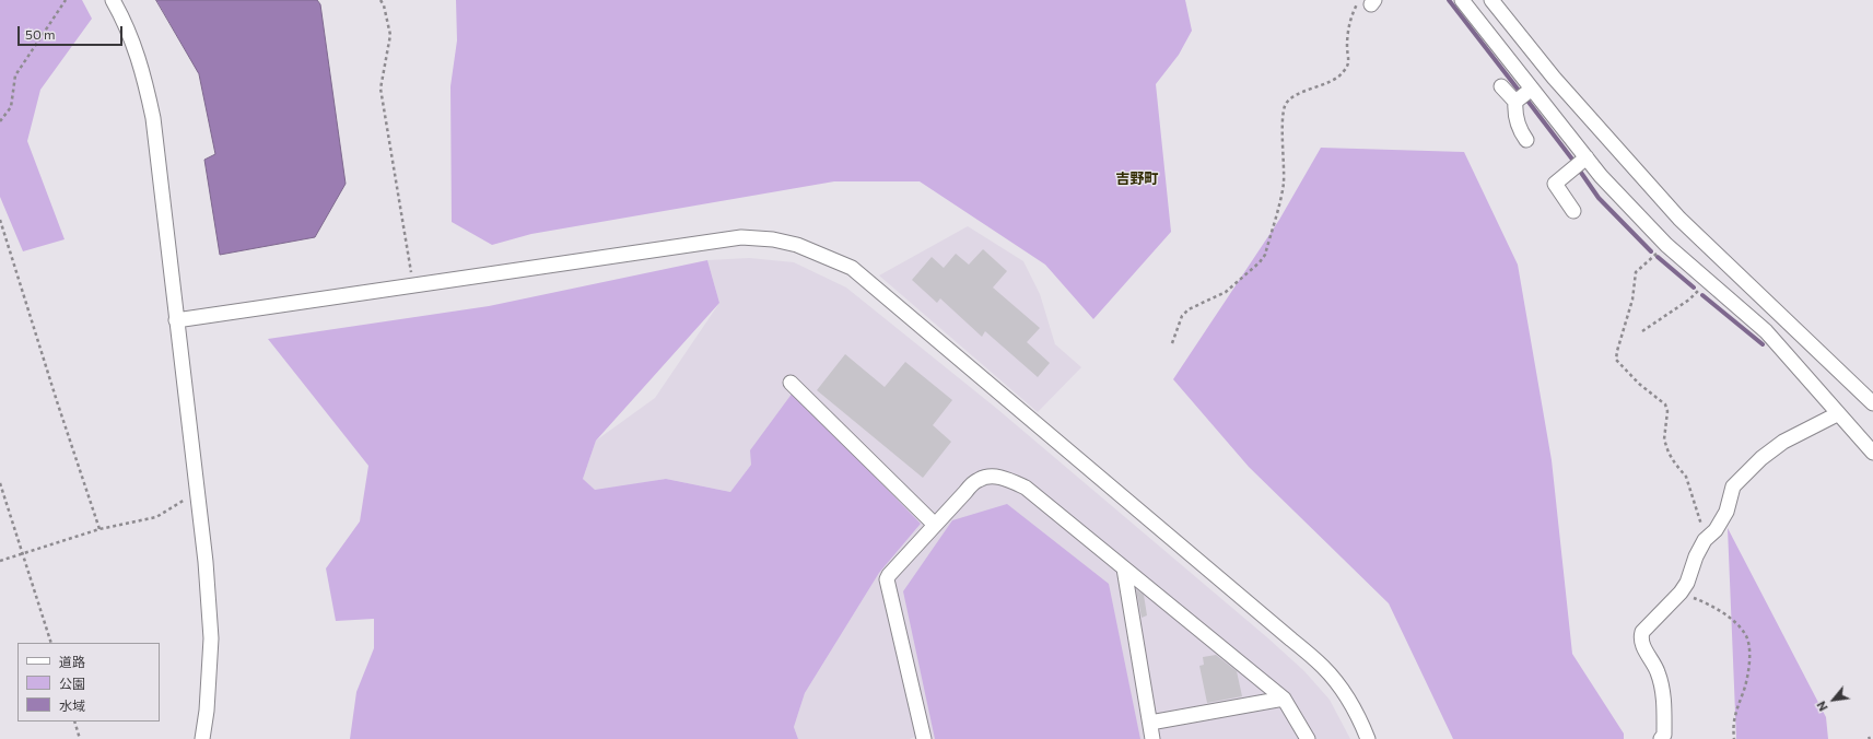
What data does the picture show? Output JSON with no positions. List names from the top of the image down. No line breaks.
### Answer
{"districts":["吉野町"],"legend":["道路","公園","水域"],"scale_bar":"50 m","north":"bottom left"}
